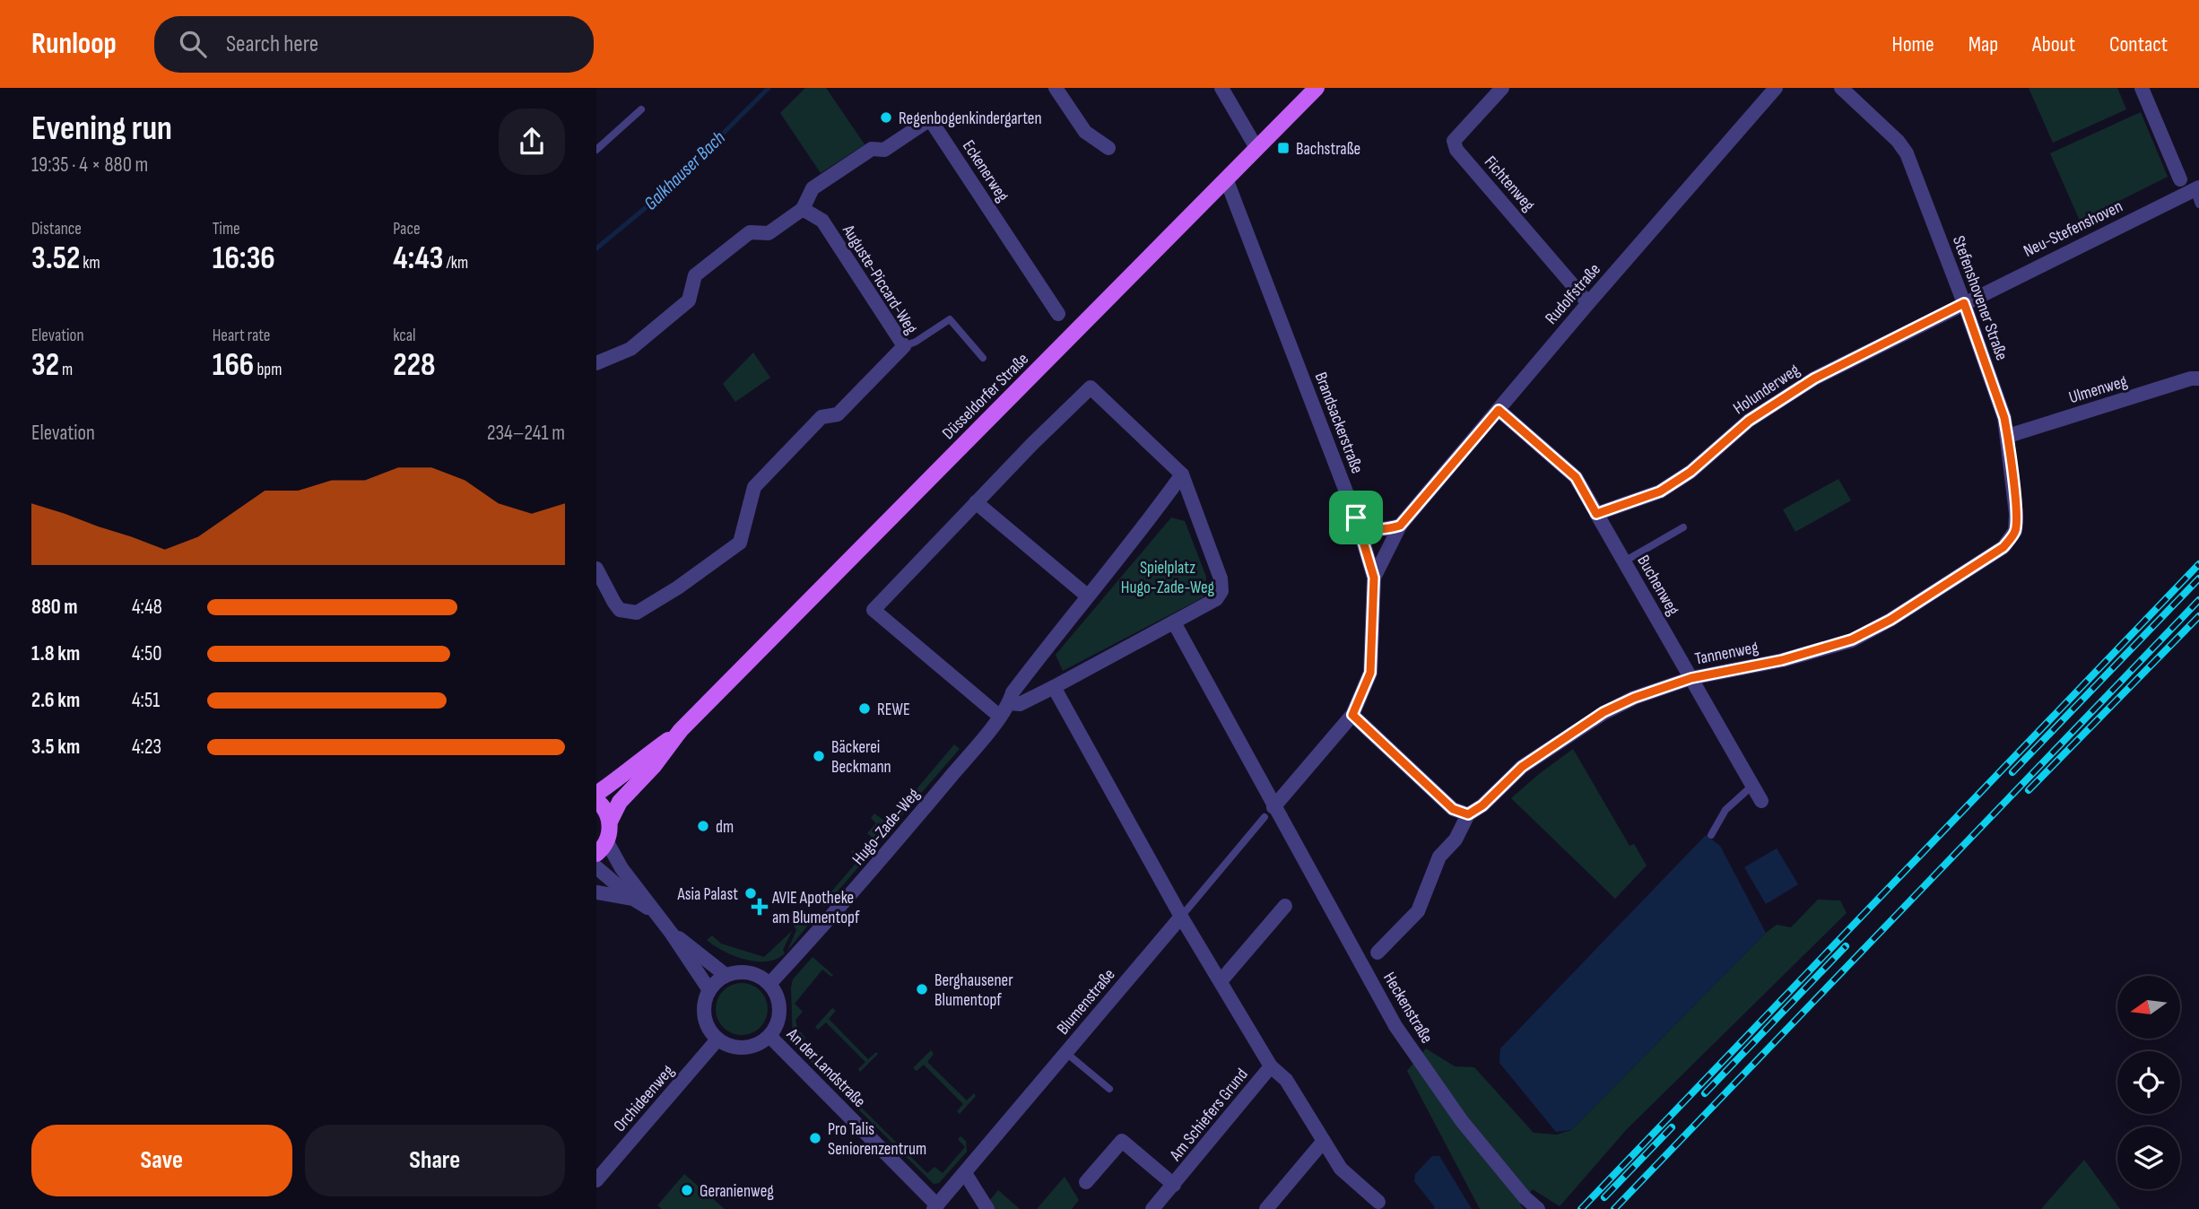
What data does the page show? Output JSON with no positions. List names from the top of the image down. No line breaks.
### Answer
{"streets":{"main road":["Düsseldorfer Straße"],"street":["Eckenerweg","Fichtenweg","Neu-Stefenshoven","Auguste-Piccard-Weg","Rudolfstraße","Stefenshovener Straße","Holunderweg","Ulmenweg","Brandsackerstraße","Buchenweg","Tannenweg","Hugo-Zade-Weg","Blumenstraße","Heckenstraße","An der Landstraße","Orchideenweg","Am Schiefers Grund"]},"crossings":[["Eckenerweg","Auguste-Piccard-Weg"],["Fichtenweg","Rudolfstraße"],["Neu-Stefenshoven","Stefenshovener Straße"],["Neu-Stefenshoven","Holunderweg"],["Rudolfstraße","Brandsackerstraße"],["Rudolfstraße","Buchenweg"],["Stefenshovener Straße","Holunderweg"],["Stefenshovener Straße","Ulmenweg"],["Stefenshovener Straße","Tannenweg"],["Holunderweg","Buchenweg"],["Düsseldorfer Straße","Brandsackerstraße"],["Brandsackerstraße","Blumenstraße"],["Brandsackerstraße","Heckenstraße"],["Buchenweg","Tannenweg"],["Hugo-Zade-Weg","An der Landstraße"],["Hugo-Zade-Weg","Orchideenweg"],["Blumenstraße","Heckenstraße"],["Blumenstraße","An der Landstraße"],["Blumenstraße","Am Schiefers Grund"],["An der Landstraße","Orchideenweg"]],"water":["Galkhauser Bach"],"parks":["Spielplatz Hugo-Zade-Weg"],"places":{"other":["Regenbogenkindergarten","REWE","Bäckerei Beckmann","dm","Asia Palast","Berghausener Blumentopf","Pro Talis Seniorenzentrum","Geranienweg"],"transit":["Bachstraße"],"health":["AVIE Apotheke am Blumentopf"]},"north":"left","page":{"header":"Runloop","search":"Search here","nav":["Home","Map","About","Contact"],"heading":["Evening run","19:35 · 4 × 880 m"],"stats":[["Distance","3.52 km"],["Time","16:36"],["Pace","4:43 /km"],["Elevation","32 m"],["Heart rate","166 bpm"],["kcal","228"]],"chart":["Elevation","234–241 m"],"list":[{"name":"880 m","note":"4:48"},{"name":"1.8 km","note":"4:50"},{"name":"2.6 km","note":"4:51"},{"name":"3.5 km","note":"4:23"}],"buttons":["Save","Share"]}}
